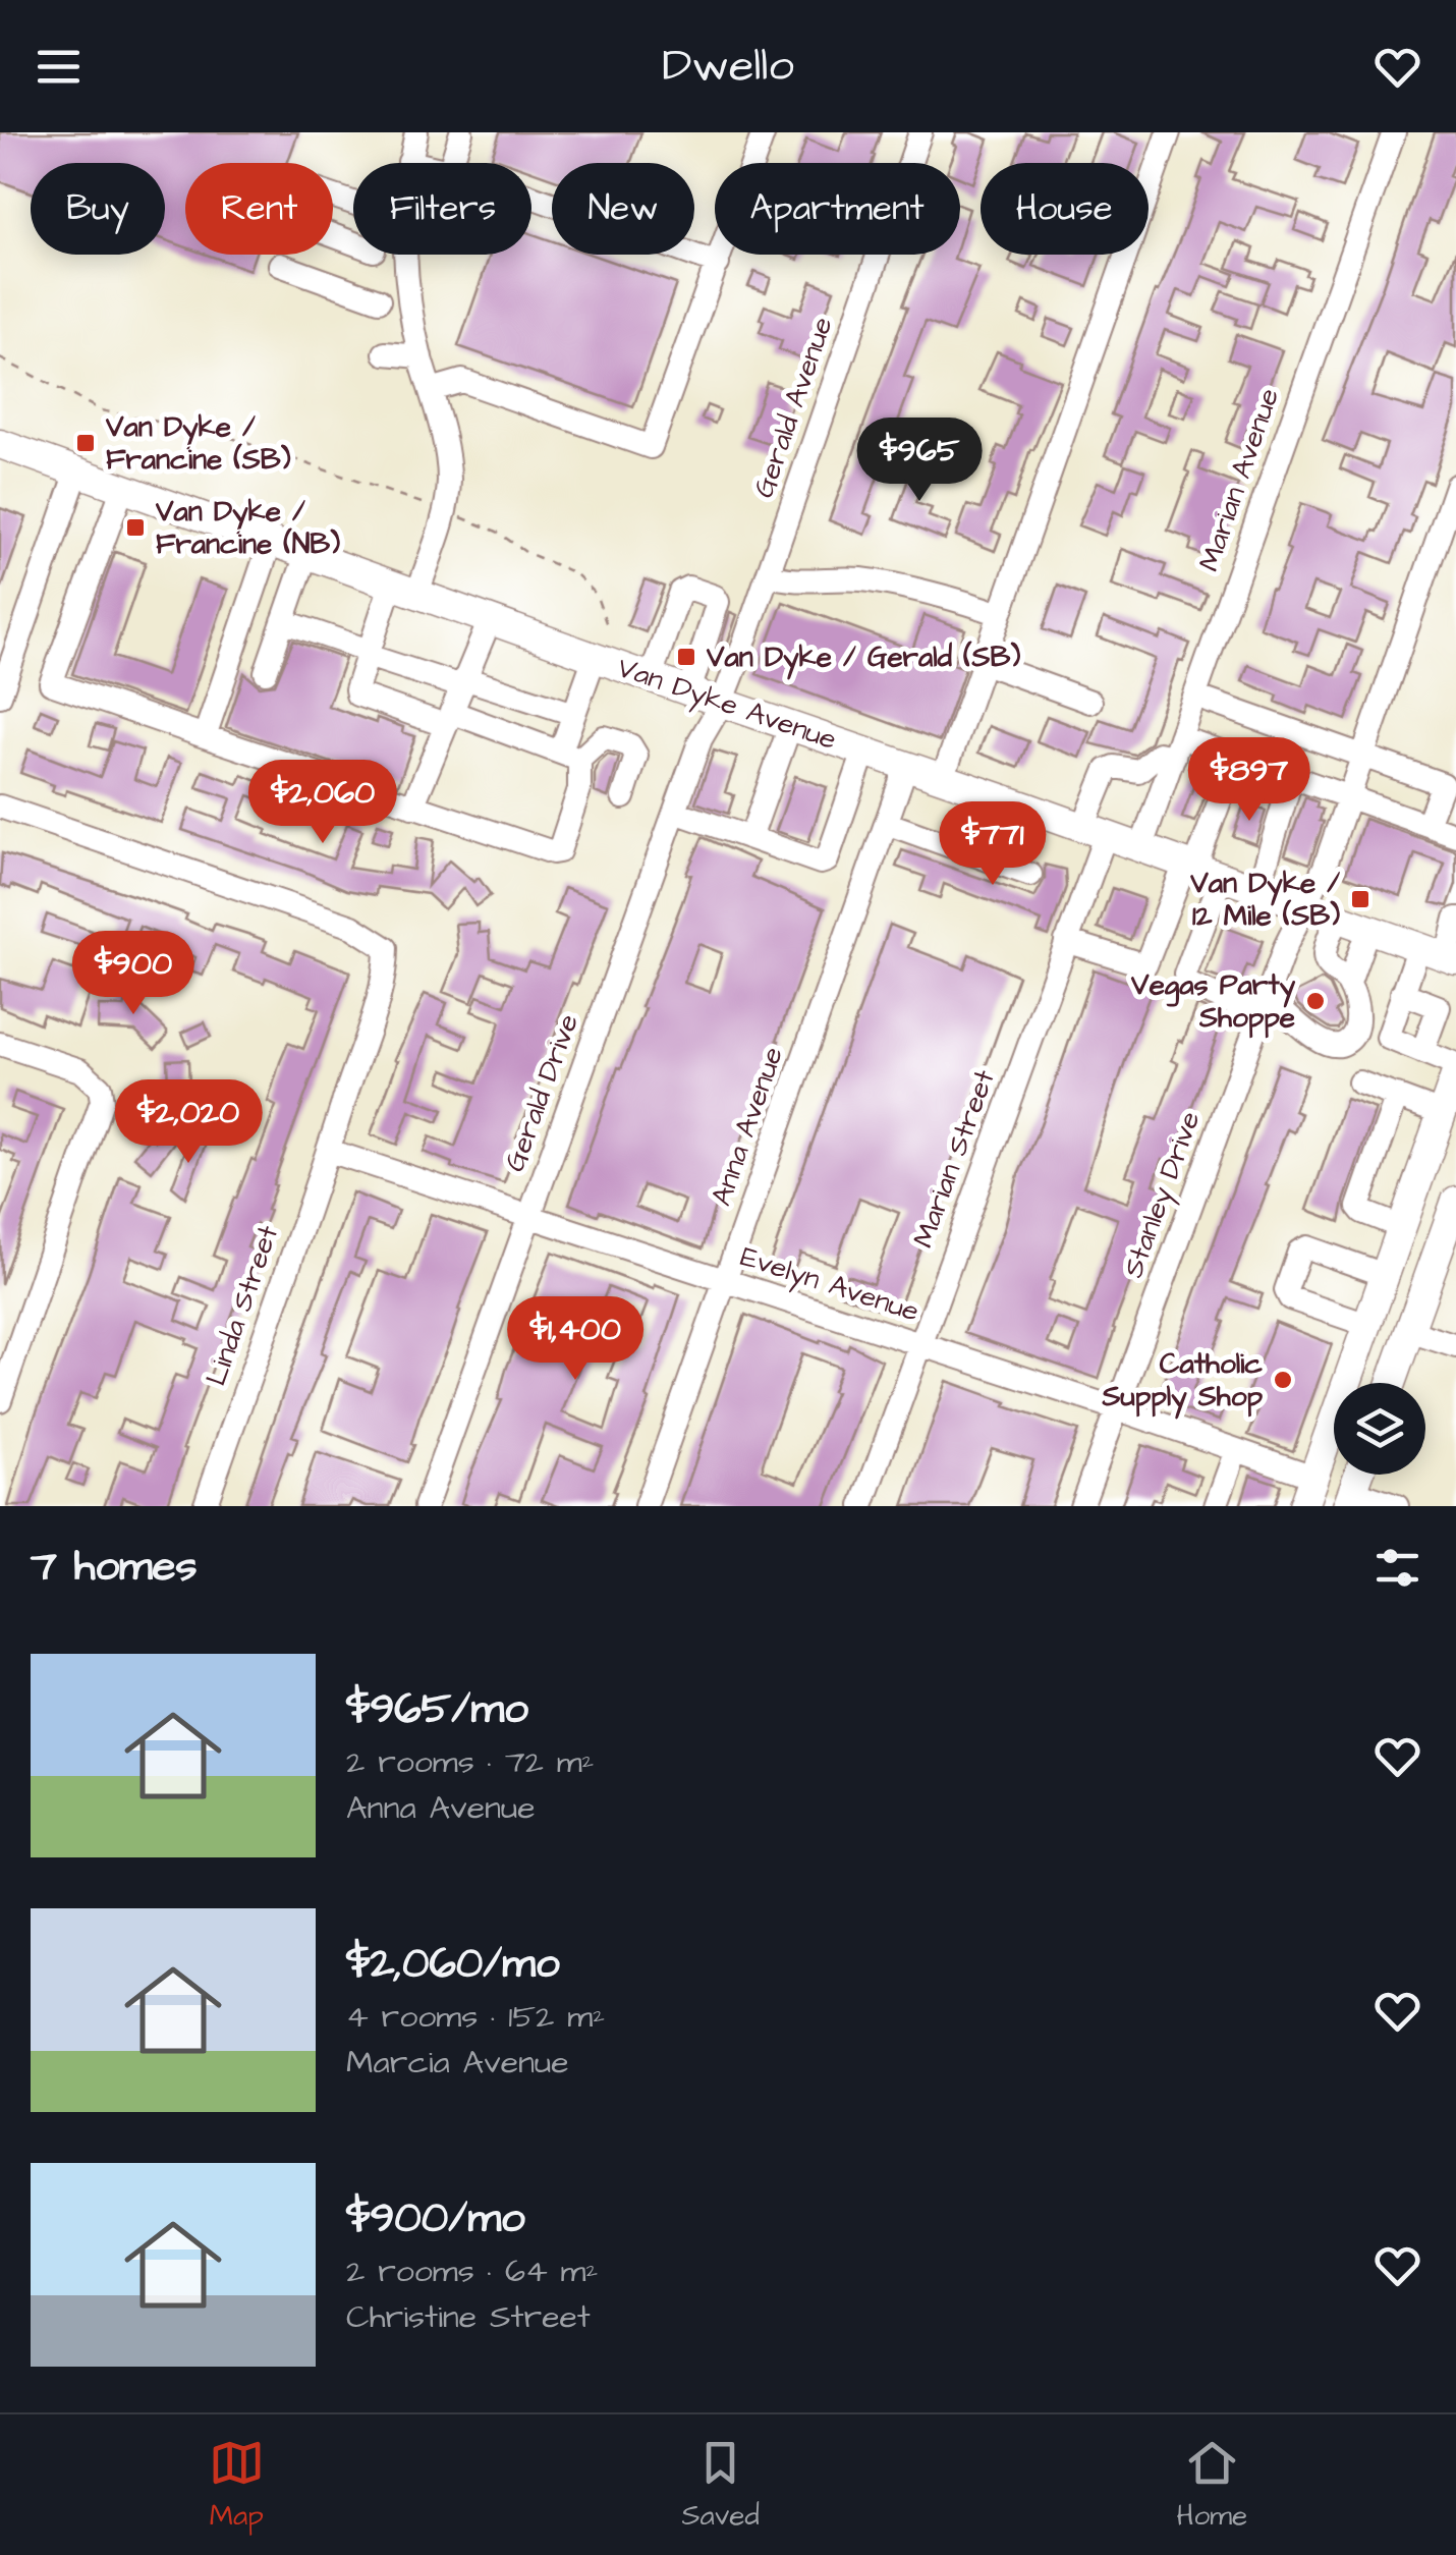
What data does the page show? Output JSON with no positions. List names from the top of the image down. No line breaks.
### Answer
{"streets":{"main road":["Van Dyke Avenue"],"street":["Gerald Avenue","Marian Avenue","Gerald Drive","Anna Avenue","Marian Street","Stanley Drive","Evelyn Avenue","Linda Street"]},"crossings":[["Gerald Avenue","Van Dyke Avenue"],["Gerald Avenue","Gerald Drive"],["Marian Avenue","Van Dyke Avenue"],["Marian Avenue","Marian Street"],["Van Dyke Avenue","Gerald Drive"],["Van Dyke Avenue","Anna Avenue"],["Van Dyke Avenue","Marian Street"],["Van Dyke Avenue","Stanley Drive"],["Gerald Drive","Evelyn Avenue"],["Anna Avenue","Evelyn Avenue"],["Marian Street","Evelyn Avenue"],["Stanley Drive","Evelyn Avenue"],["Evelyn Avenue","Linda Street"]],"places":{"transit":["Van Dyke / Francine (SB)","Van Dyke / Francine (NB)","Van Dyke / Gerald (SB)","Van Dyke / 12 Mile (SB)"],"other":["Vegas Party Shoppe","Catholic Supply Shop"]},"page":{"header":"Dwello","chip":["Buy","Rent","Filters","New","Apartment","House"],"price":["$965","$897","$2,060","$771","$900","$2,020","$1,400"],"heading":"7 homes","list":[{"name":"$965/mo","note":"2 rooms · 72 m² · Anna Avenue"},{"name":"$2,060/mo","note":"4 rooms · 152 m² · Marcia Avenue"},{"name":"$900/mo","note":"2 rooms · 64 m² · Christine Street"}],"tabs":["Map","Saved","Home"]}}
